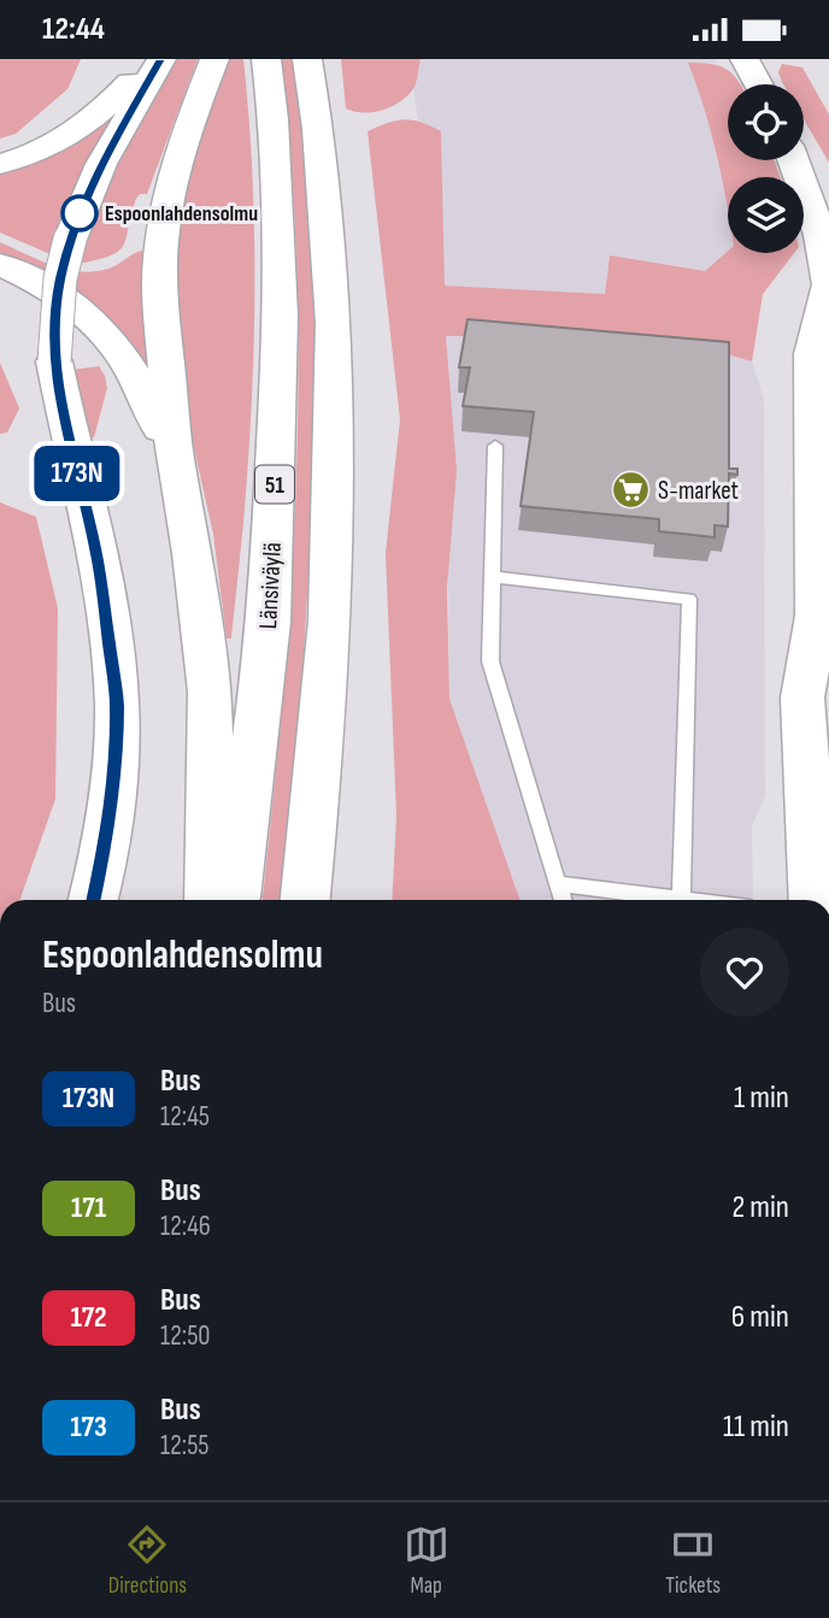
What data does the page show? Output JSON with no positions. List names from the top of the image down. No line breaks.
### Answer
{"streets":{"main road":["51","Länsiväylä"]},"places":{"other":["Espoonlahdensolmu"],"supermarket":["S-market"]},"lines":["bus line 173N"],"page":{"status":"12:44","on_map":"173N","heading":["Espoonlahdensolmu","Bus"],"list":[{"mark":"173N","name":"Bus","note":"12:45","value":"1 min"},{"mark":"171","name":"Bus","note":"12:46","value":"2 min"},{"mark":"172","name":"Bus","note":"12:50","value":"6 min"},{"mark":"173","name":"Bus","note":"12:55","value":"11 min"}],"tabs":["Directions","Map","Tickets"]}}
